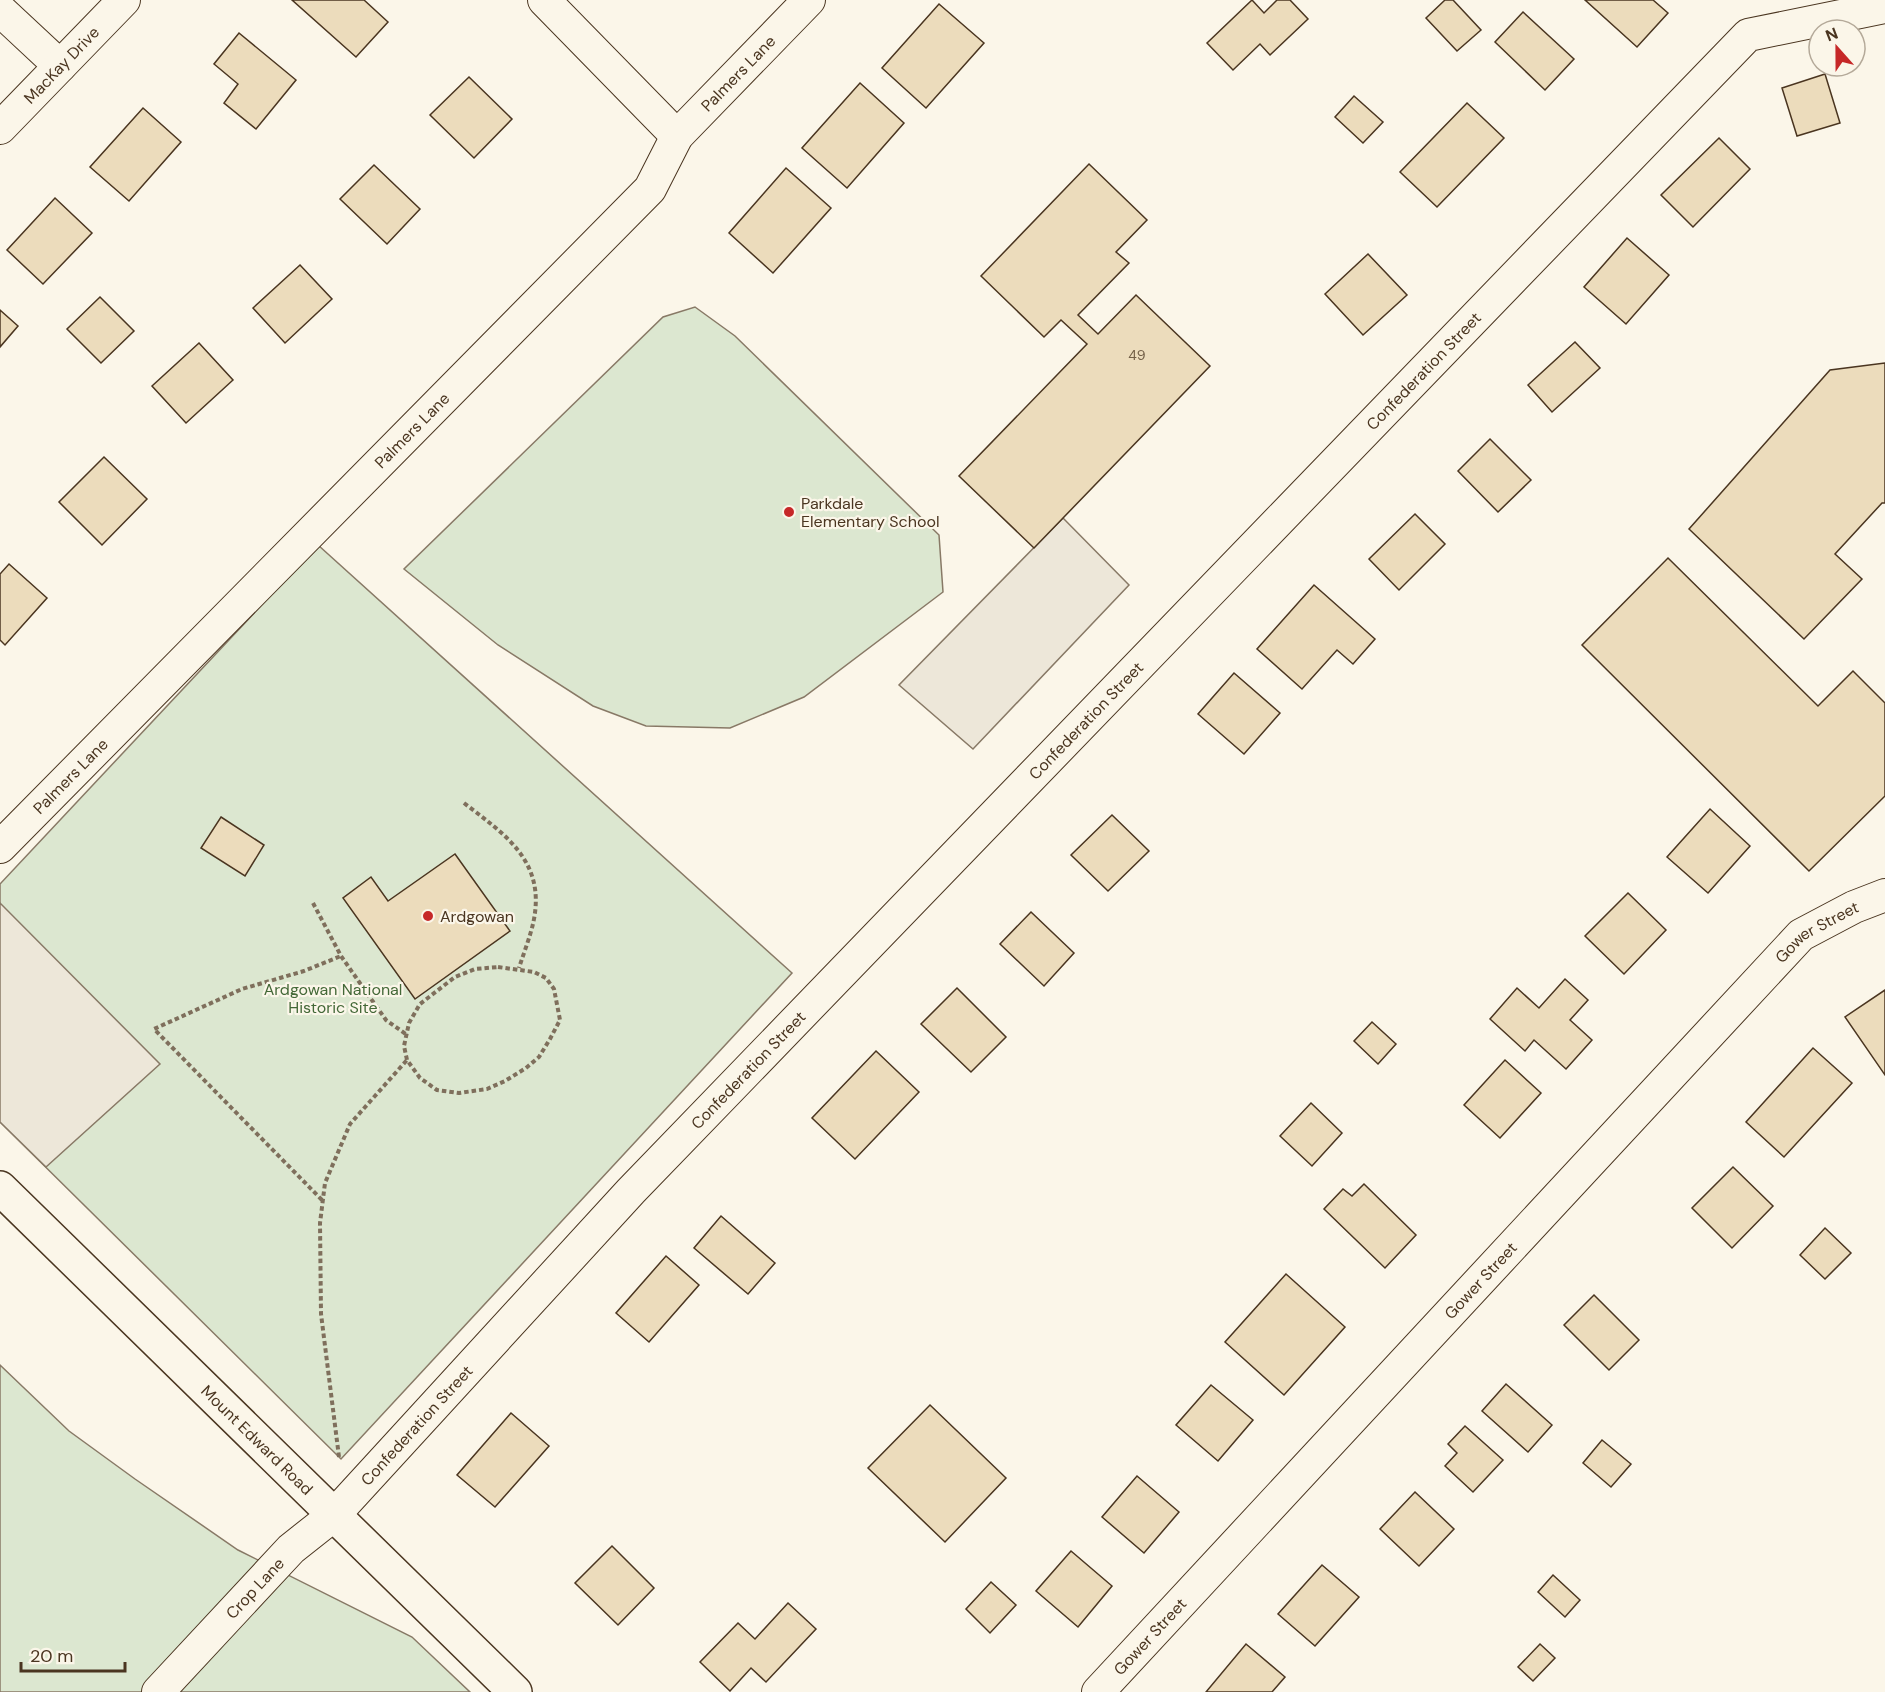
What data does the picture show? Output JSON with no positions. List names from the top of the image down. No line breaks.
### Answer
{"streets":{"street":["MacKay Drive","Palmers Lane","Confederation Street","Gower Street","Mount Edward Road","Crop Lane"]},"crossings":[["Confederation Street","Mount Edward Road"],["Confederation Street","Crop Lane"],["Mount Edward Road","Crop Lane"]],"parks":["Ardgowan National Historic Site"],"places":["Parkdale Elementary School","Ardgowan"],"house_numbers":["49"],"scale_bar":"20 m","north":"top"}
